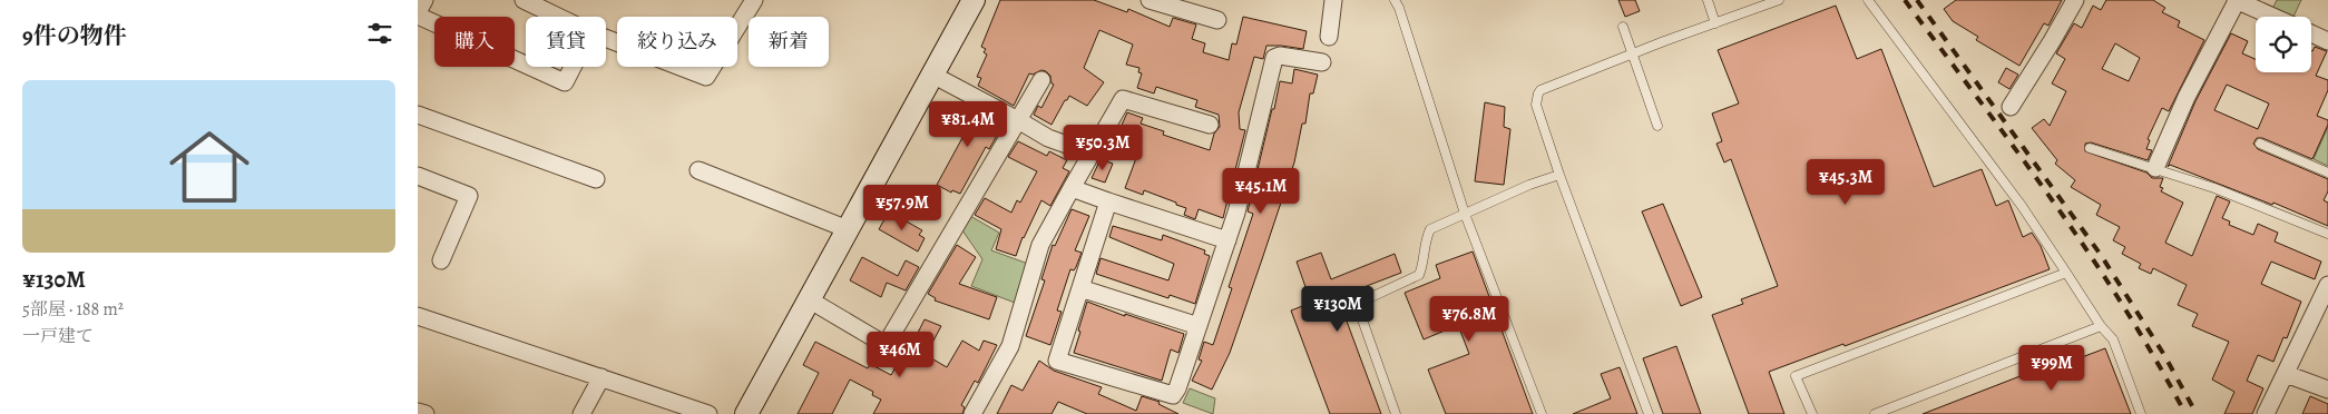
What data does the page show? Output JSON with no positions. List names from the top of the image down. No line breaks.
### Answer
{"page":{"heading":"9件の物件","chip":["購入","賃貸","絞り込み","新着"],"list":[{"name":"¥130M","note":"5部屋 · 188 m² · 一戸建て"}],"price":["¥81.4M","¥50.3M","¥45.3M","¥45.1M","¥57.9M","¥130M","¥76.8M","¥46M","¥99M"]}}
